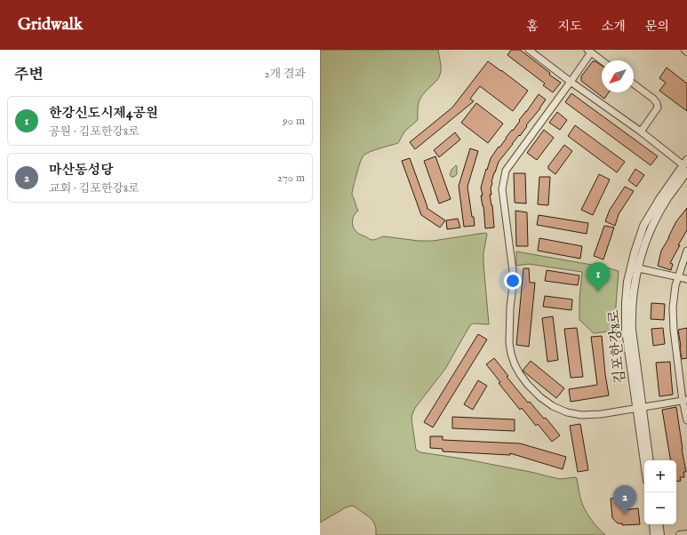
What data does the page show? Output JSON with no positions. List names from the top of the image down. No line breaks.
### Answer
{"streets":{"street":["김포한강8로"]},"north":"bottom left","page":{"header":"Gridwalk","nav":["홈","지도","소개","문의"],"heading":["주변","2개 결과"],"list":[{"mark":"1","name":"한강신도시제4공원","note":"공원 · 김포한강8로","value":"90 m"},{"mark":"2","name":"마산동성당","note":"교회 · 김포한강8로","value":"270 m"}],"pins":["1","2"],"map_buttons":["+","−"]}}
